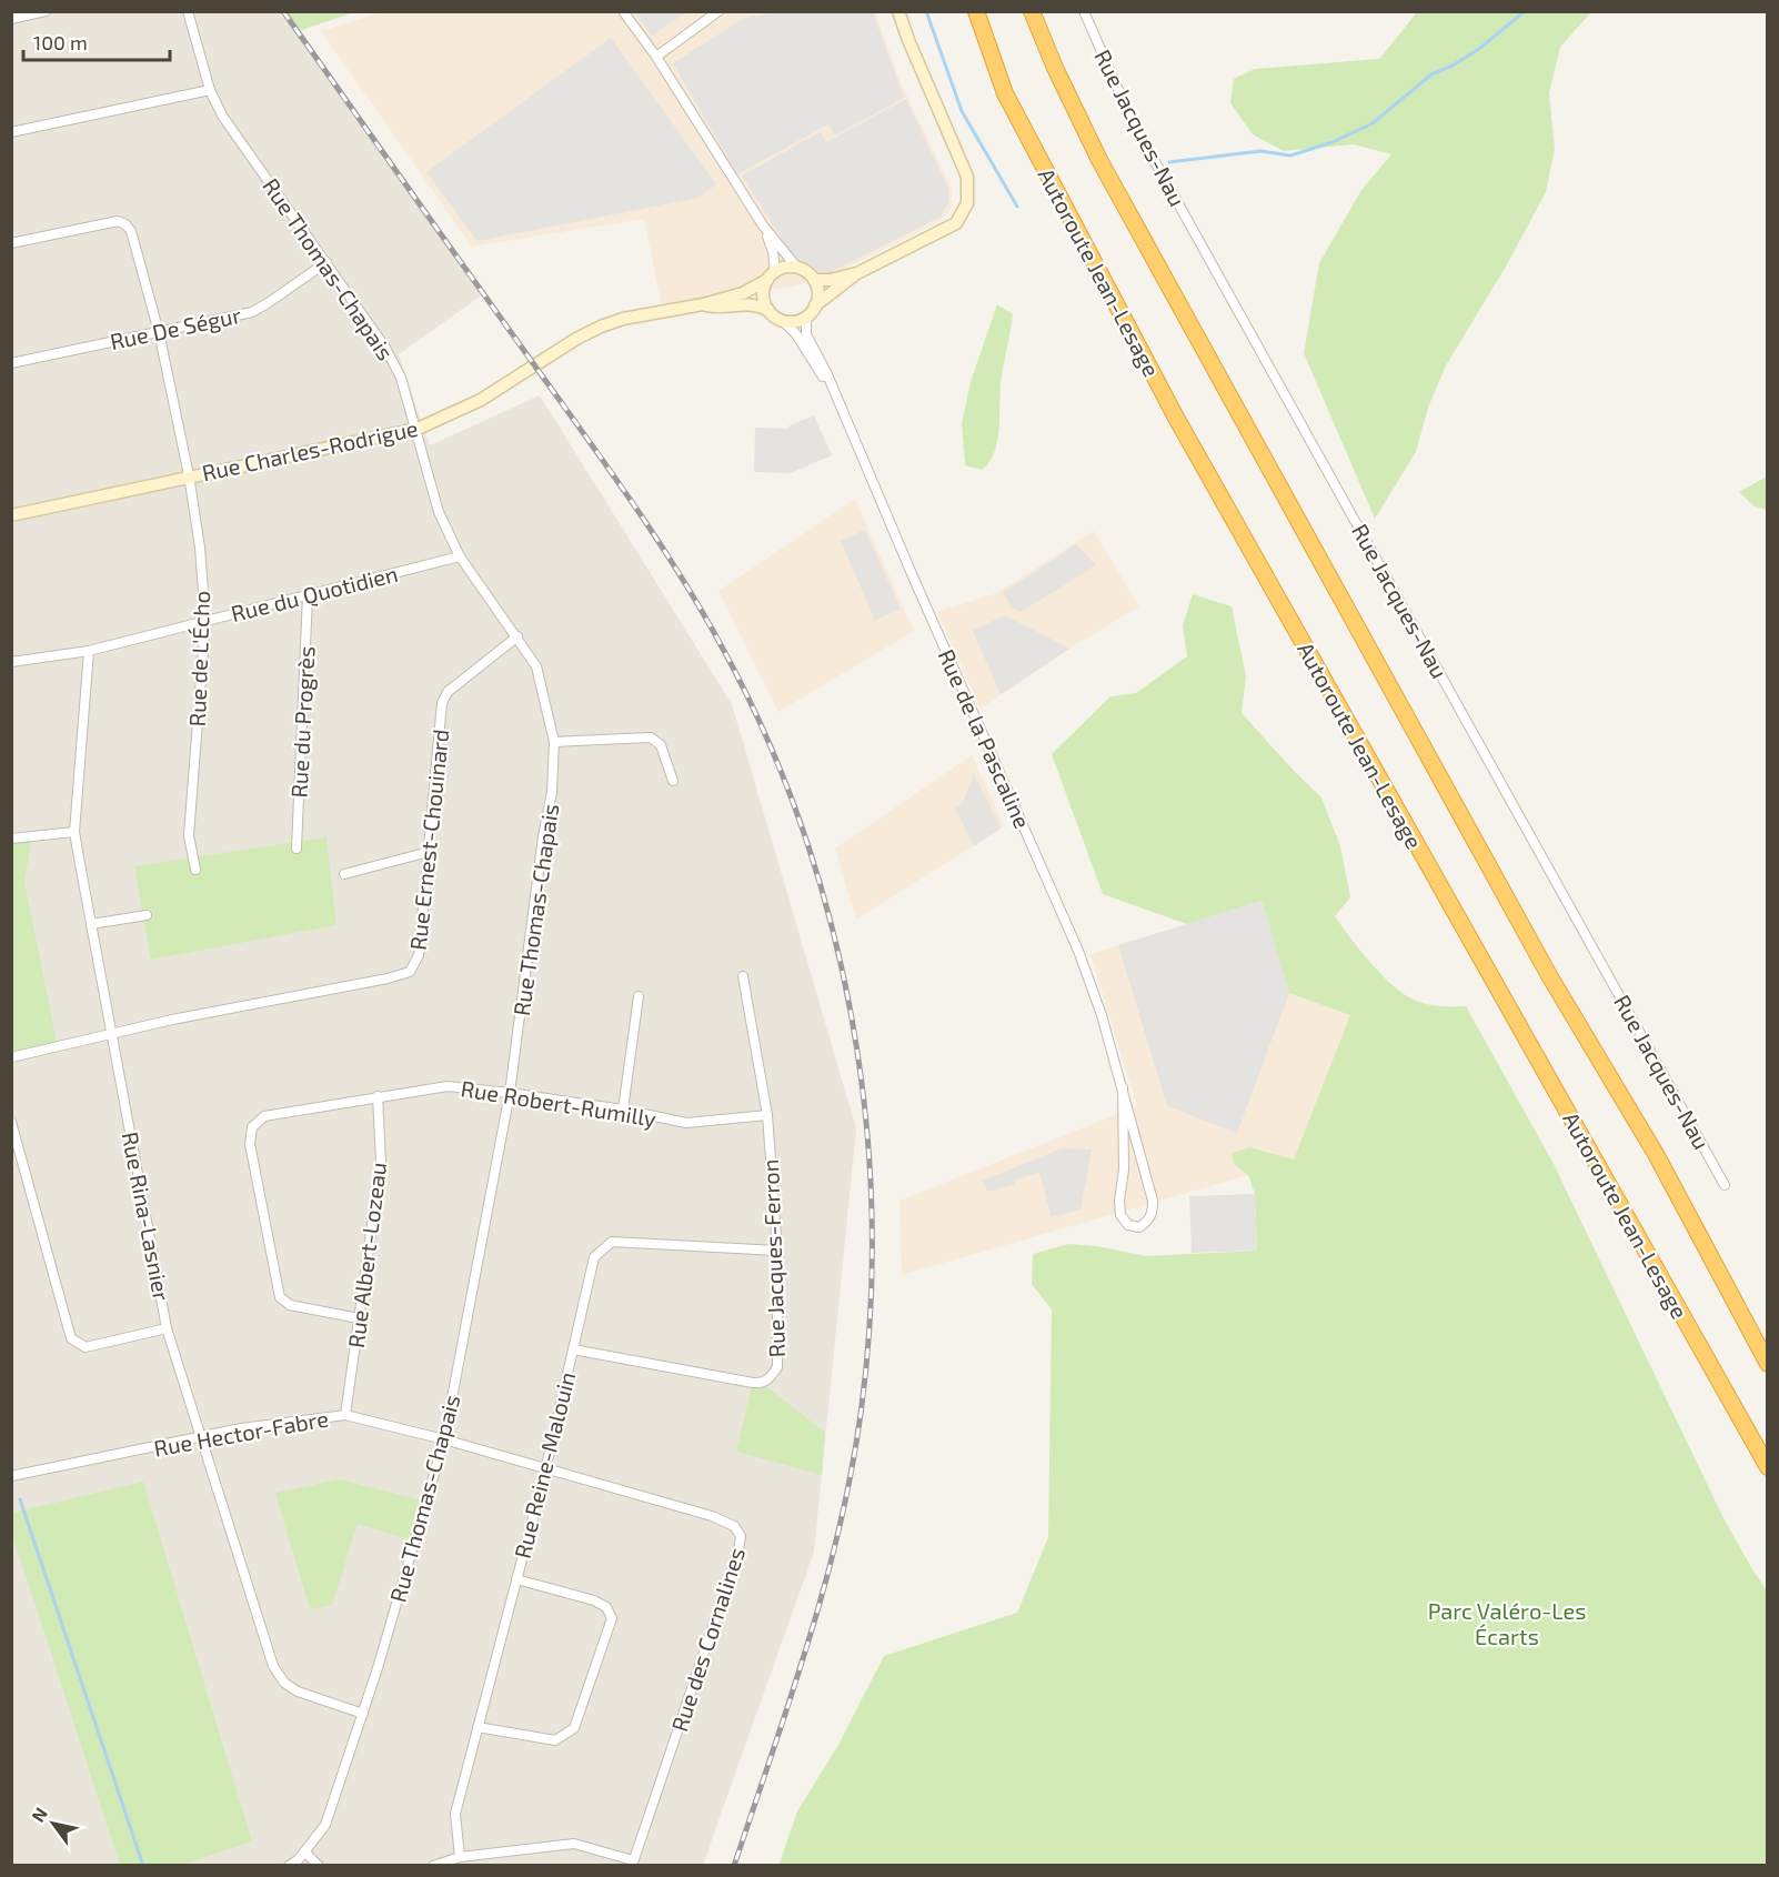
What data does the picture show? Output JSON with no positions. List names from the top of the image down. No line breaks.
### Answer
{"streets":{"highway":["Autoroute Jean-Lesage"],"street":["Rue Jacques-Nau","Rue Thomas-Chapais","Rue De Ségur","Rue Charles-Rodrigue","Rue du Quotidien","Rue de L'Écho","Rue du Progrès","Rue de la Pascaline","Rue Ernest-Chouinard","Rue Robert-Rumilly","Rue Rina-Lasnier","Rue Albert-Lozeau","Rue Jacques-Ferron","Rue Hector-Fabre","Rue Reine-Malouin","Rue des Cornalines"]},"crossings":[["Rue Thomas-Chapais","Rue De Ségur"],["Rue Thomas-Chapais","Rue Charles-Rodrigue"],["Rue Thomas-Chapais","Rue du Quotidien"],["Rue Thomas-Chapais","Rue Ernest-Chouinard"],["Rue Thomas-Chapais","Rue Robert-Rumilly"],["Rue Thomas-Chapais","Rue Rina-Lasnier"],["Rue Thomas-Chapais","Rue Hector-Fabre"],["Rue De Ségur","Rue de L'Écho"],["Rue Charles-Rodrigue","Rue de L'Écho"],["Rue Charles-Rodrigue","Rue de la Pascaline"],["Rue du Quotidien","Rue de L'Écho"],["Rue du Quotidien","Rue du Progrès"],["Rue du Quotidien","Rue Rina-Lasnier"],["Rue Ernest-Chouinard","Rue Rina-Lasnier"],["Rue Robert-Rumilly","Rue Albert-Lozeau"],["Rue Robert-Rumilly","Rue Jacques-Ferron"],["Rue Rina-Lasnier","Rue Hector-Fabre"],["Rue Albert-Lozeau","Rue Hector-Fabre"],["Rue Jacques-Ferron","Rue Reine-Malouin"],["Rue Hector-Fabre","Rue Reine-Malouin"],["Rue Hector-Fabre","Rue des Cornalines"],["Rue Reine-Malouin","Rue des Cornalines"]],"parks":["Parc Valéro-Les Écarts"],"scale_bar":"100 m","north":"top left"}
